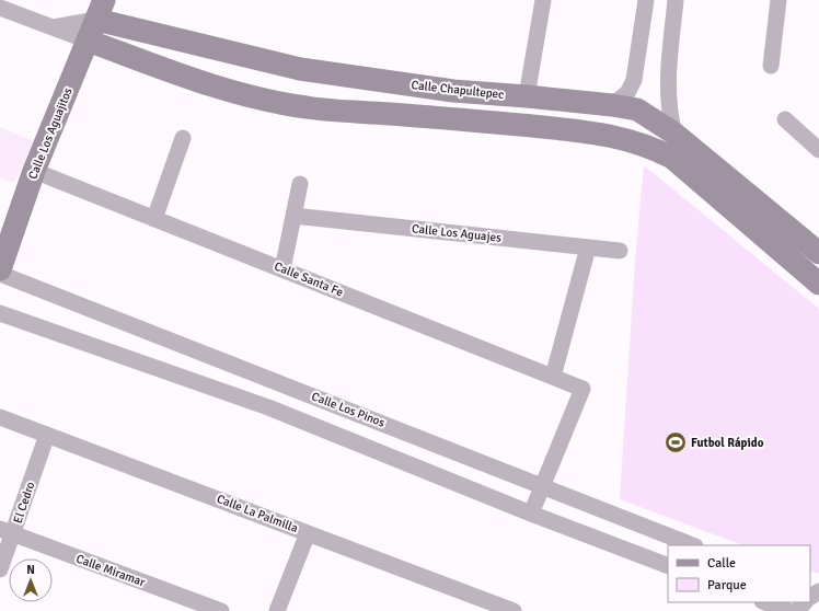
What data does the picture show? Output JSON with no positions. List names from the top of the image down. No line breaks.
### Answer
{"streets":{"street":["Calle Chapultepec","Calle Los Aguajitos","Calle Los Aguajes","Calle Santa Fe","Calle Los Pinos","El Cedro","Calle La Palmilla","Calle Miramar"]},"crossings":[["Calle Chapultepec","Calle Los Aguajitos"],["Calle Los Aguajitos","Calle Santa Fe"],["Calle Santa Fe","Calle Los Pinos"],["El Cedro","Calle La Palmilla"],["El Cedro","Calle Miramar"]],"places":{"sports":["Futbol Rápido"]},"legend":["Calle","Parque"],"north":"top"}
